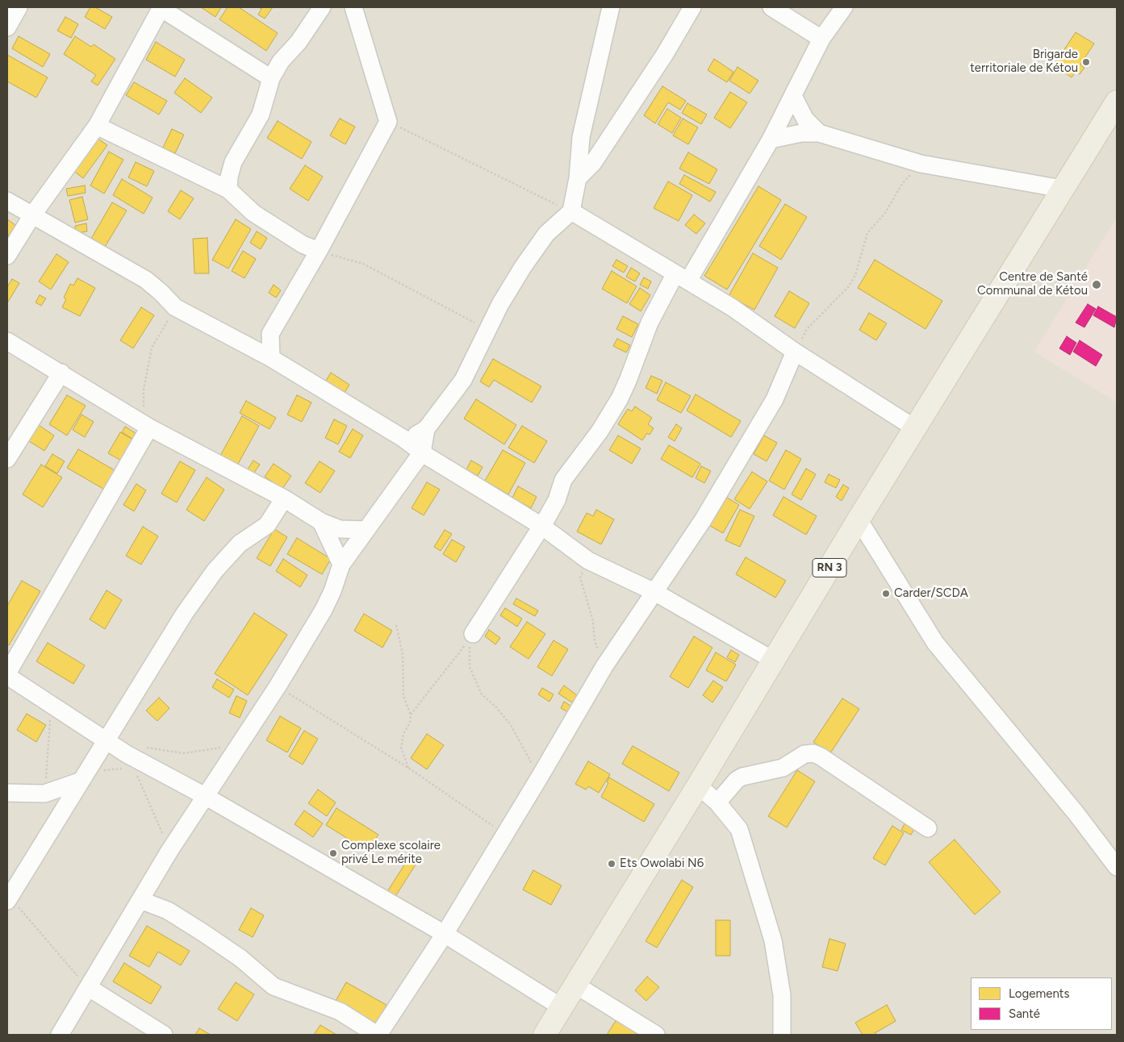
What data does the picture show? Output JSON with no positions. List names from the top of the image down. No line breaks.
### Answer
{"streets":{"main road":["RN 3"]},"places":["Brigarde territoriale de Kétou","Centre de Santé Communal de Kétou","Carder/SCDA","Complexe scolaire privé Le mérite","Ets Owolabi N6"],"legend":["Logements","Santé"]}
